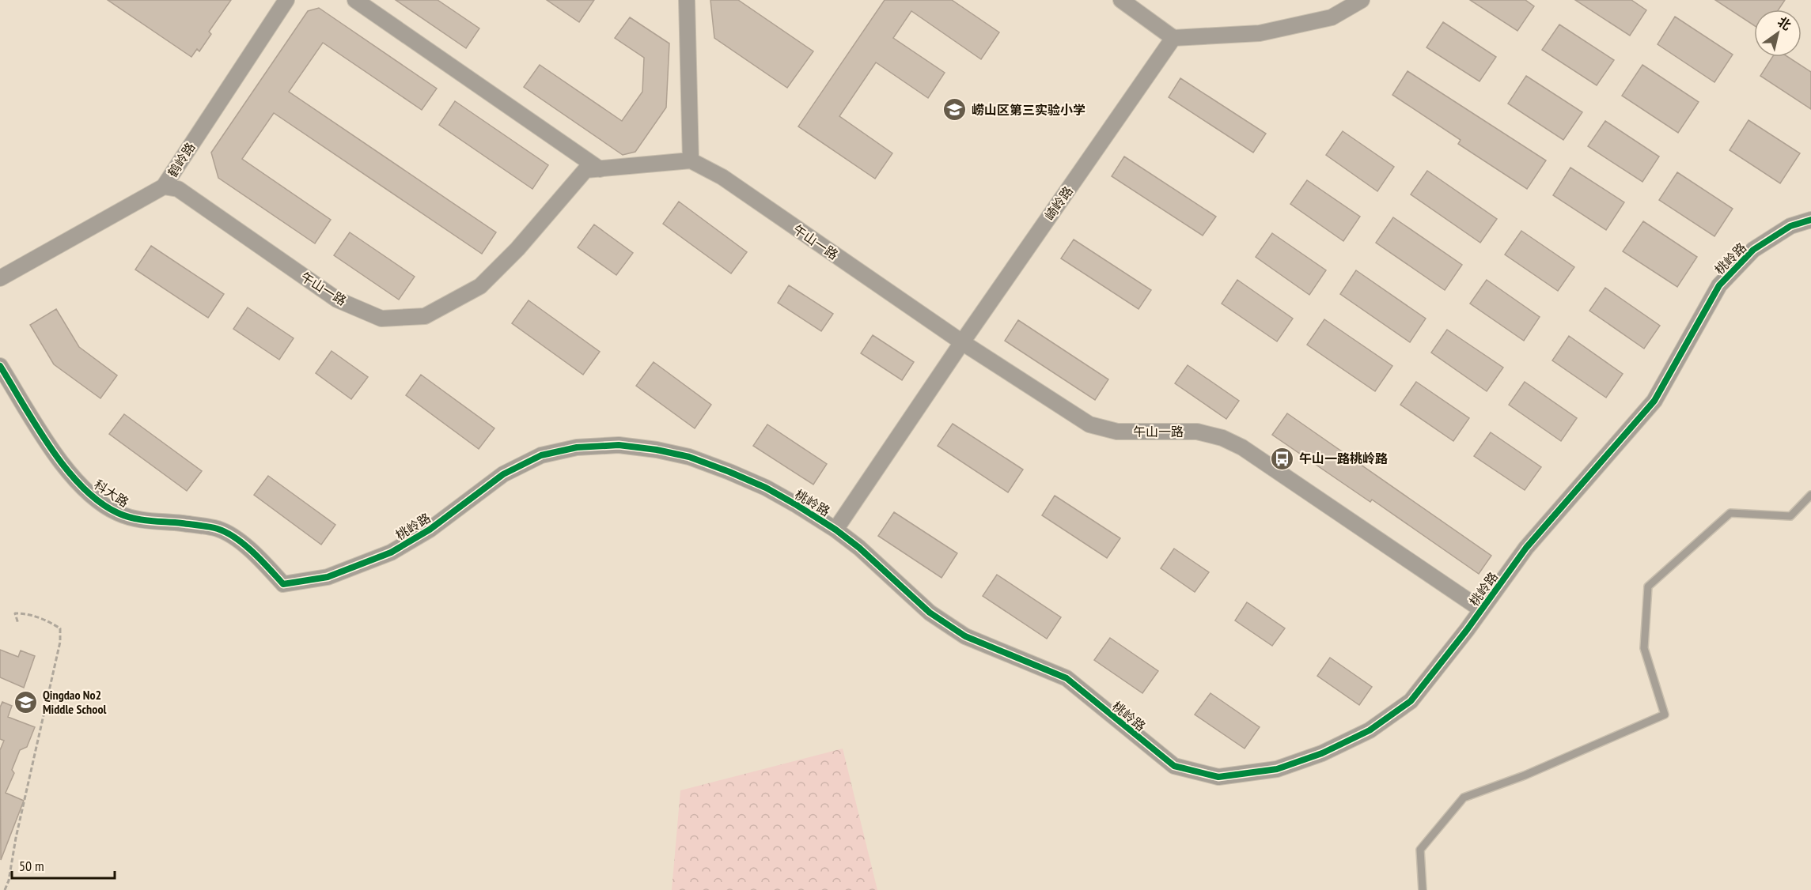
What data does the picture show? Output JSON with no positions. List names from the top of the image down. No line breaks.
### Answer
{"streets":{"street":["鹤岭路","崎岭路","午山一路","桃岭路","科大路"]},"crossings":[["鹤岭路","午山一路"],["崎岭路","午山一路"],["崎岭路","桃岭路"],["午山一路","桃岭路"],["桃岭路","科大路"]],"places":{"school or university":["崂山区第三实验小学","Qingdao No2 Middle School"],"bus stop":["午山一路桃岭路"]},"scale_bar":"50 m","north":"top right"}
